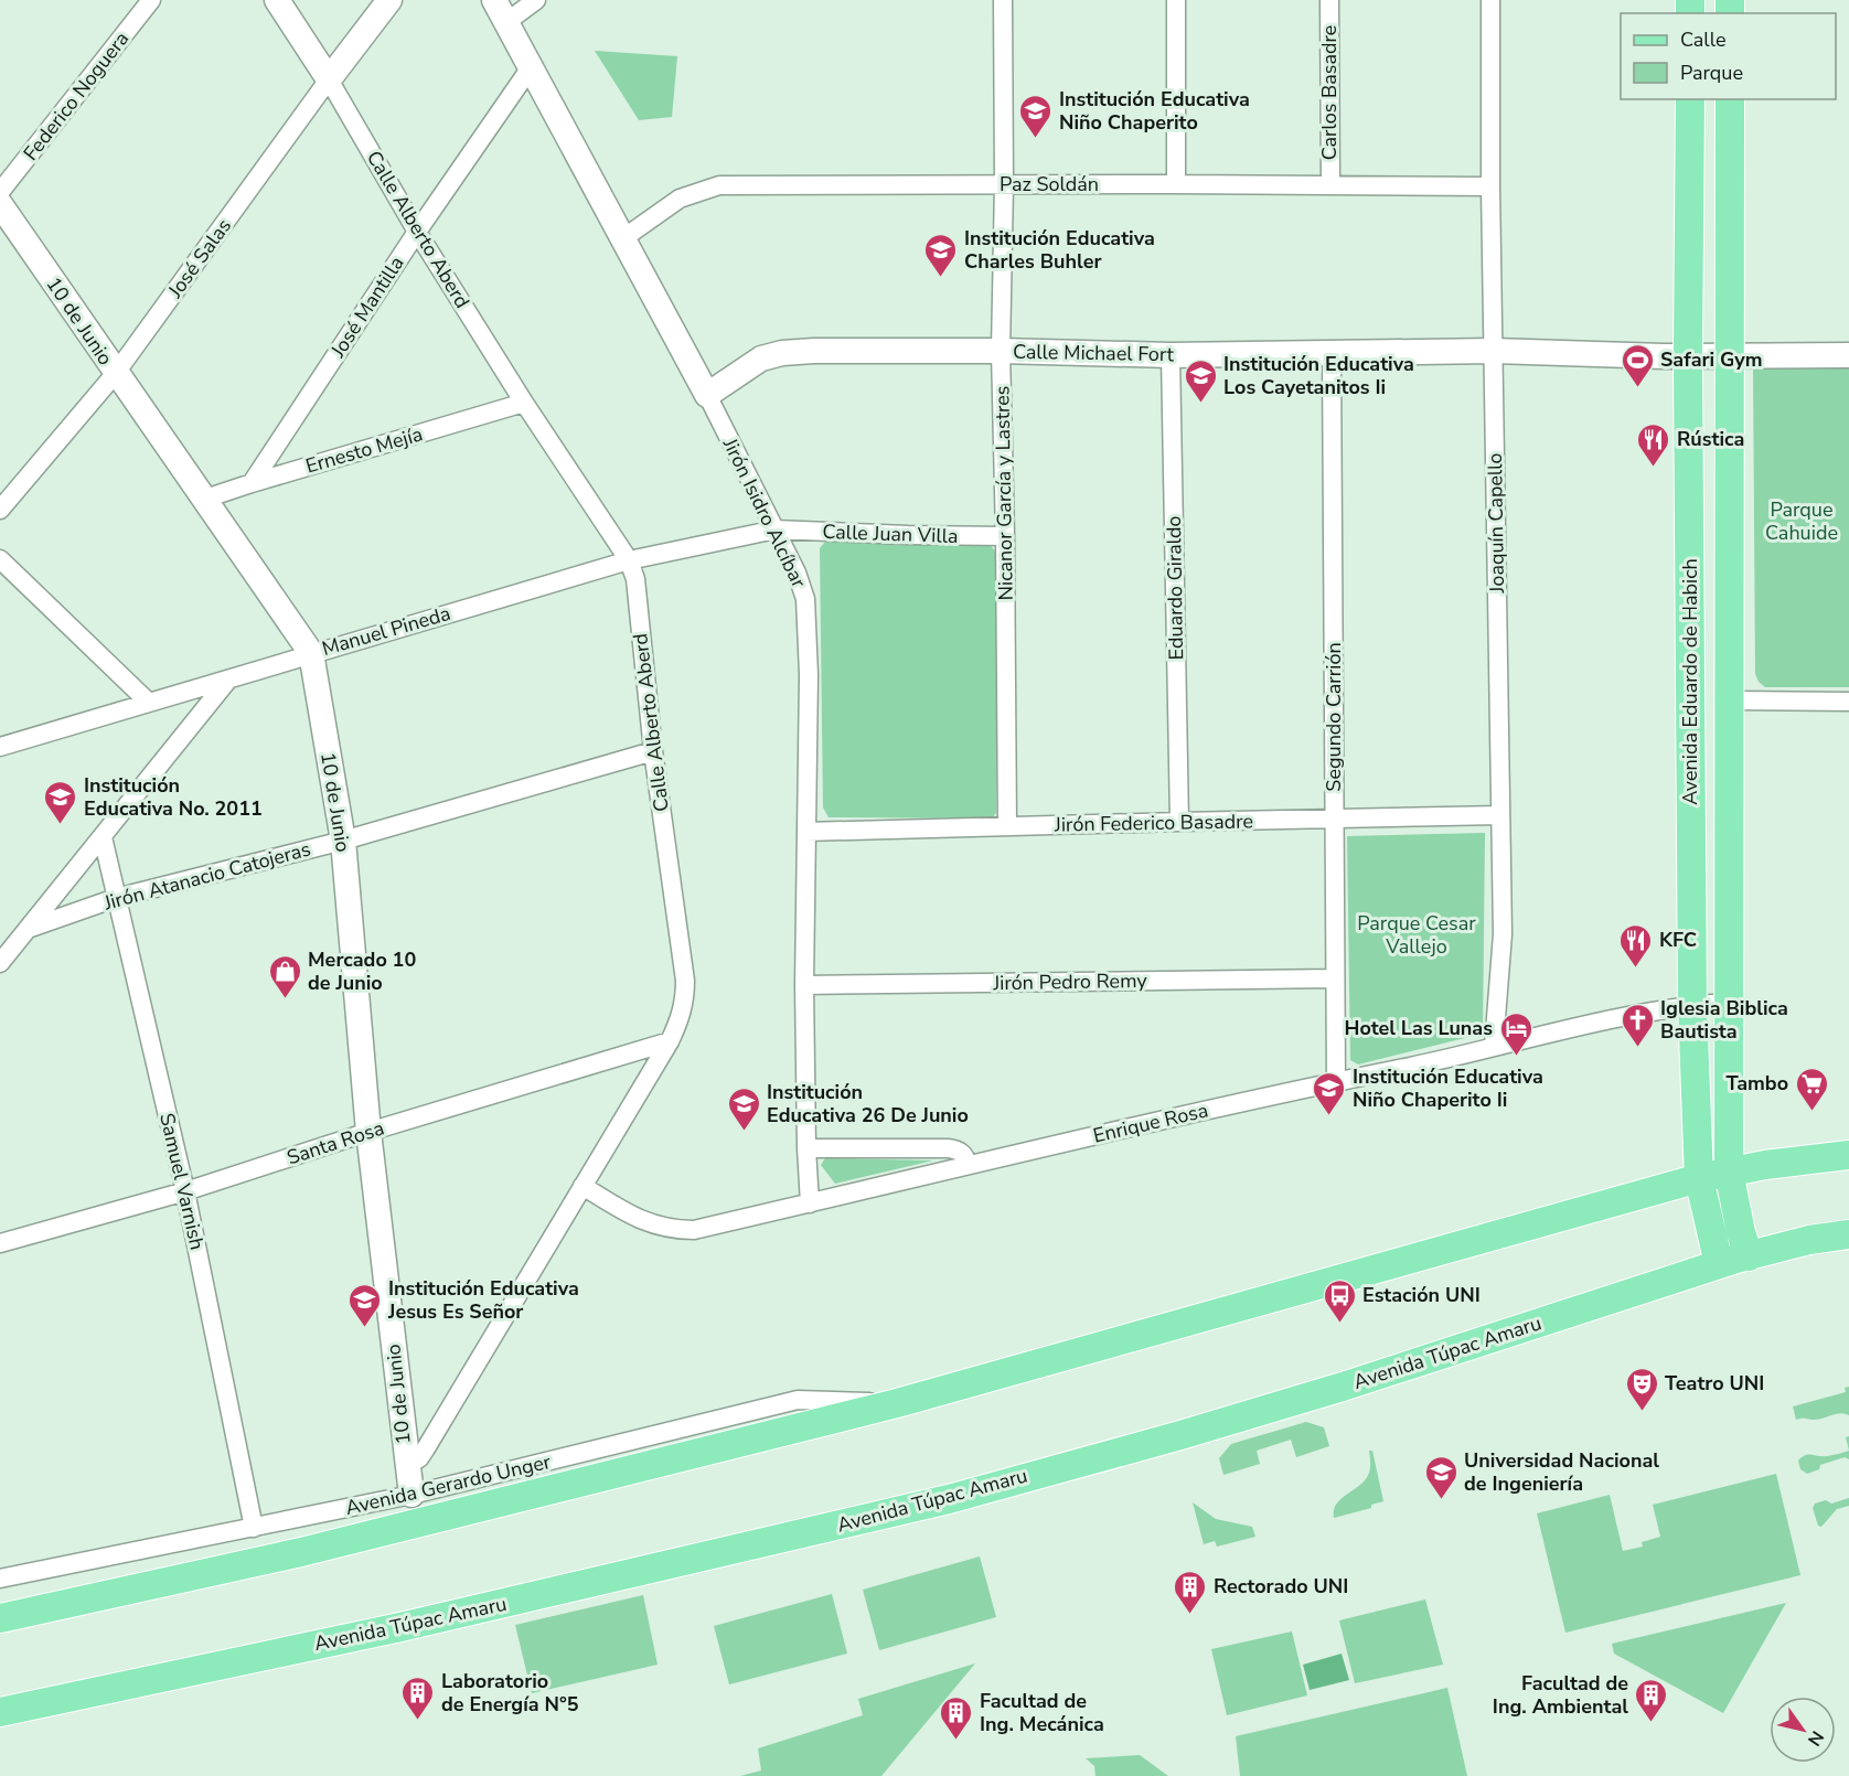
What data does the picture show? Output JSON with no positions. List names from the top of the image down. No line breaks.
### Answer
{"streets":{"main road":["Avenida Eduardo de Habich","Avenida Túpac Amaru"],"street":["Carlos Basadre","Federico Noguera","Paz Soldán","Calle Alberto Aberd","José Salas","José Mantilla","10 de Junio","Calle Michael Fort","Ernesto Mejía","Nicanor García y Lastres","Jirón Isidro Alcíbar","Joaquín Capello","Calle Juan Villa","Eduardo Giraldo","Manuel Pineda","Segundo Carrión","Jirón Federico Basadre","Jirón Atanacio Catojeras","Jirón Pedro Remy","Enrique Rosa","Santa Rosa","Samuel Varnish","Avenida Gerardo Unger"]},"crossings":[["Carlos Basadre","Paz Soldán"],["Paz Soldán","Nicanor García y Lastres"],["Paz Soldán","Jirón Isidro Alcíbar"],["Paz Soldán","Joaquín Capello"],["Calle Alberto Aberd","José Salas"],["Calle Alberto Aberd","José Mantilla"],["Calle Alberto Aberd","10 de Junio"],["Calle Alberto Aberd","Ernesto Mejía"],["Calle Alberto Aberd","Manuel Pineda"],["Calle Alberto Aberd","Jirón Atanacio Catojeras"],["Calle Alberto Aberd","Enrique Rosa"],["Calle Alberto Aberd","Santa Rosa"],["José Salas","10 de Junio"],["José Mantilla","Ernesto Mejía"],["José Mantilla","Jirón Isidro Alcíbar"],["10 de Junio","Ernesto Mejía"],["10 de Junio","Manuel Pineda"],["10 de Junio","Jirón Atanacio Catojeras"],["10 de Junio","Santa Rosa"],["10 de Junio","Avenida Gerardo Unger"],["Calle Michael Fort","Nicanor García y Lastres"],["Calle Michael Fort","Jirón Isidro Alcíbar"],["Calle Michael Fort","Joaquín Capello"],["Calle Michael Fort","Eduardo Giraldo"],["Calle Michael Fort","Avenida Eduardo de Habich"],["Calle Michael Fort","Segundo Carrión"],["Nicanor García y Lastres","Calle Juan Villa"],["Nicanor García y Lastres","Jirón Federico Basadre"],["Jirón Isidro Alcíbar","Calle Juan Villa"],["Jirón Isidro Alcíbar","Manuel Pineda"],["Jirón Isidro Alcíbar","Jirón Federico Basadre"],["Jirón Isidro Alcíbar","Jirón Pedro Remy"],["Jirón Isidro Alcíbar","Enrique Rosa"],["Joaquín Capello","Jirón Federico Basadre"],["Joaquín Capello","Enrique Rosa"],["Calle Juan Villa","Manuel Pineda"],["Eduardo Giraldo","Jirón Federico Basadre"],["Avenida Eduardo de Habich","Enrique Rosa"],["Avenida Eduardo de Habich","Avenida Túpac Amaru"],["Segundo Carrión","Jirón Federico Basadre"],["Segundo Carrión","Jirón Pedro Remy"],["Segundo Carrión","Enrique Rosa"],["Jirón Atanacio Catojeras","Samuel Varnish"],["Santa Rosa","Samuel Varnish"],["Samuel Varnish","Avenida Gerardo Unger"]],"parks":["Parque Cahuide","Parque Cesar Vallejo"],"places":{"school or university":["Institución Educativa Niño Chaperito","Institución Educativa Charles Buhler","Institución Educativa Los Cayetanitos Ii","Institución Educativa No. 2011","Institución Educativa Niño Chaperito Ii","Institución Educativa 26 De Junio","Institución Educativa Jesus Es Señor","Universidad Nacional de Ingeniería"],"sports":["Safari Gym"],"restaurant":["Rústica","KFC"],"shop":["Mercado 10 de Junio"],"church":["Iglesia Biblica Bautista"],"hotel":["Hotel Las Lunas"],"supermarket":["Tambo"],"bus stop":["Estación UNI"],"theatre":["Teatro UNI"],"building":["Rectorado UNI","Laboratorio de Energía N°5","Facultad de Ing. Ambiental","Facultad de Ing. Mecánica"]},"legend":["Calle","Parque"],"north":"bottom right"}
